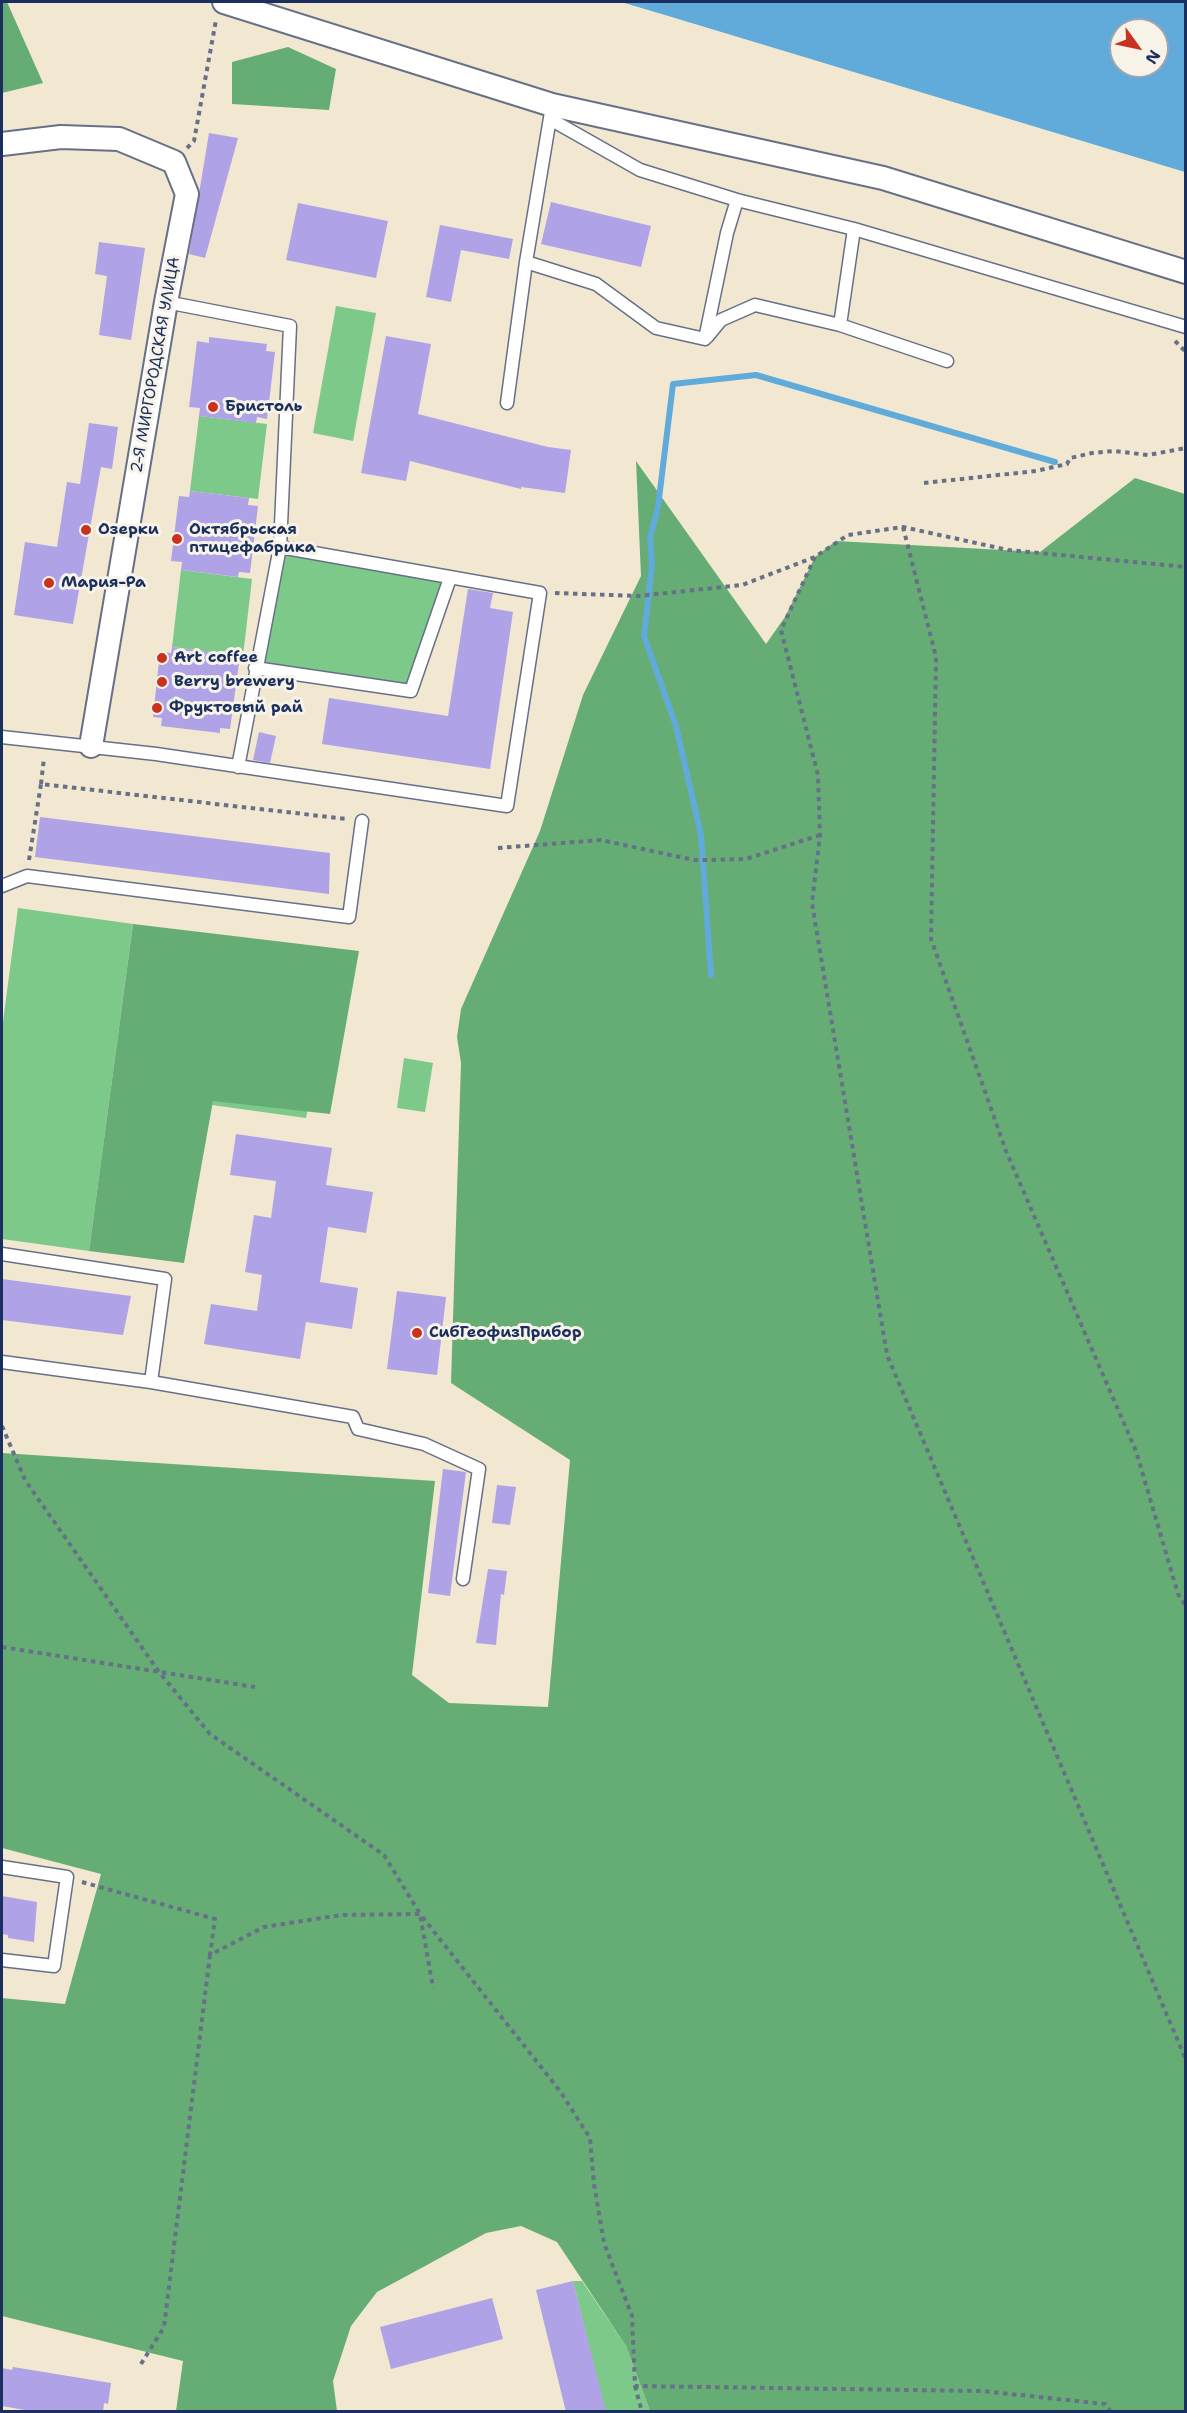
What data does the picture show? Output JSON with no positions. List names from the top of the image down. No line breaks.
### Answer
{"streets":{"street":["2-Я МИРГОРОДСКАЯ УЛИЦА"]},"places":["Бристоль","Озерки","Октябрьская птицефабрика","Мария-Ра","Art coffee","Berry brewery","Фруктовый рай","СибГеофизПрибор"],"north":"bottom right"}
